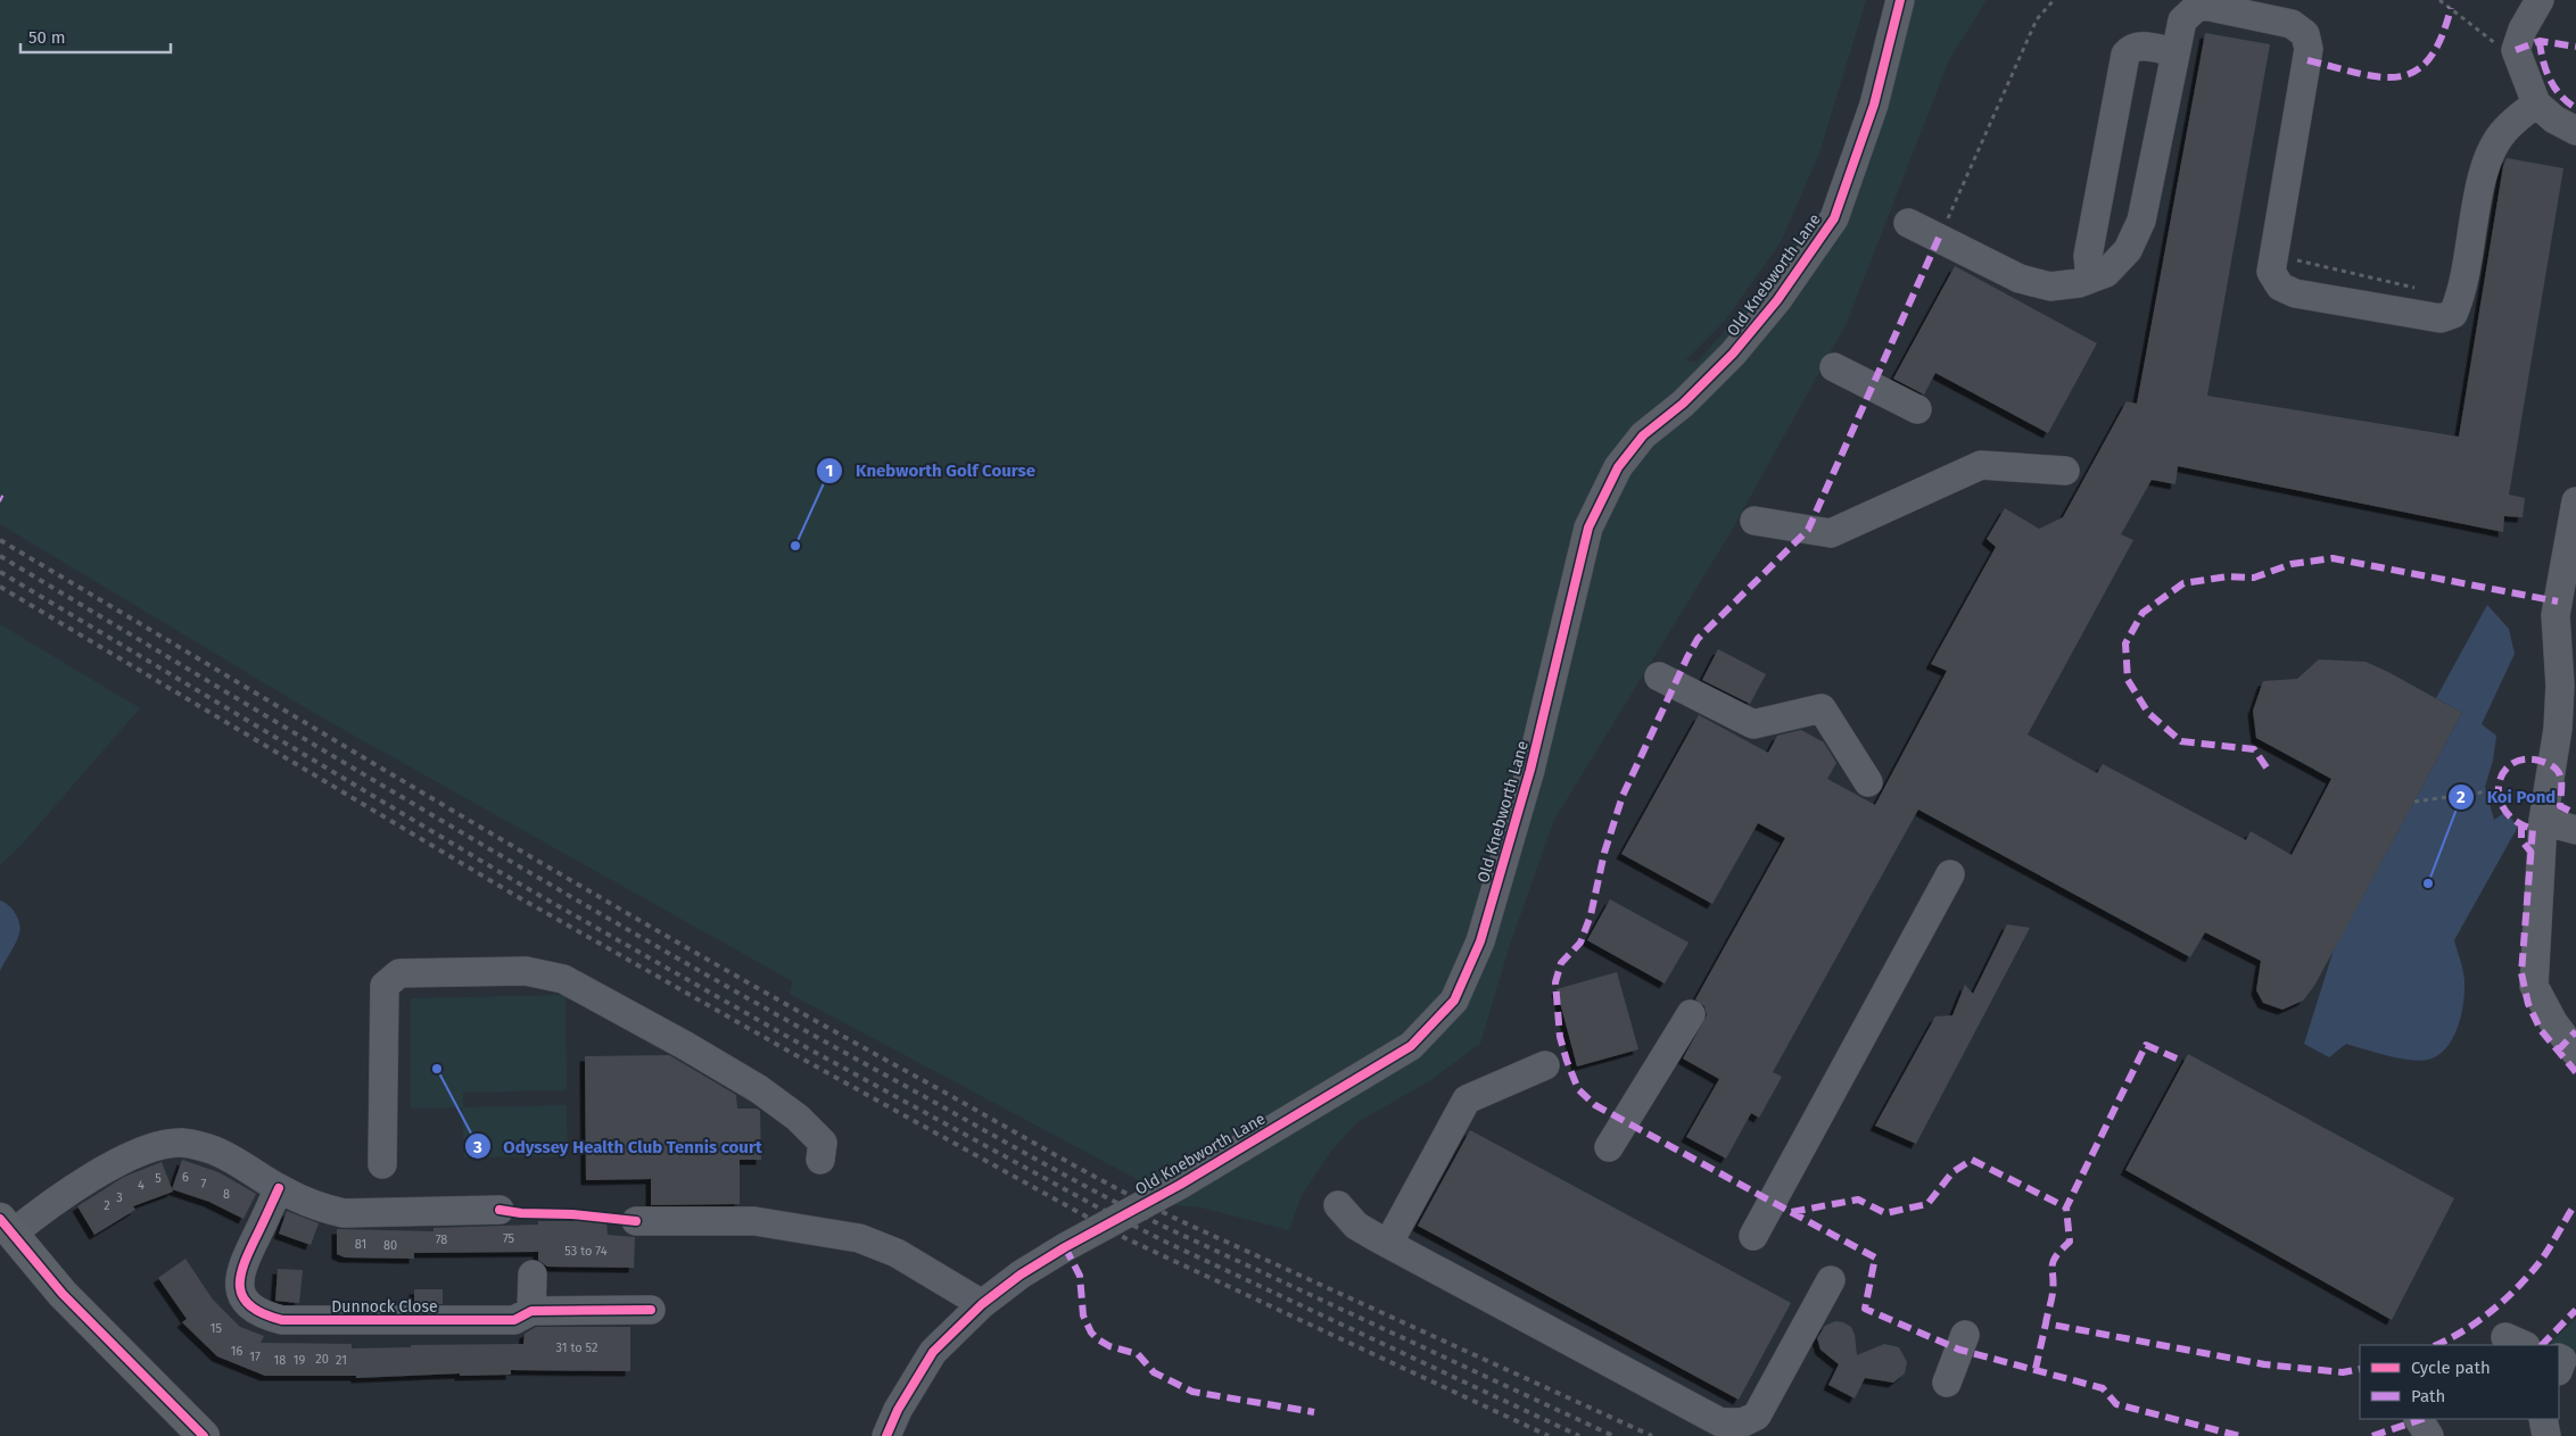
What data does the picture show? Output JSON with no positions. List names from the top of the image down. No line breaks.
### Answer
{"streets":{"street":["Old Knebworth Lane","Dunnock Close"]},"places":["Knebworth Golf Course","Koi Pond","Odyssey Health Club Tennis court"],"house_numbers":["6","5","7","4","8","3","2","75","78","81","80","53 to 74","15","31 to 52","16","17","20","18","19","21"],"legend":["Cycle path","Path"],"scale_bar":"50 m"}
